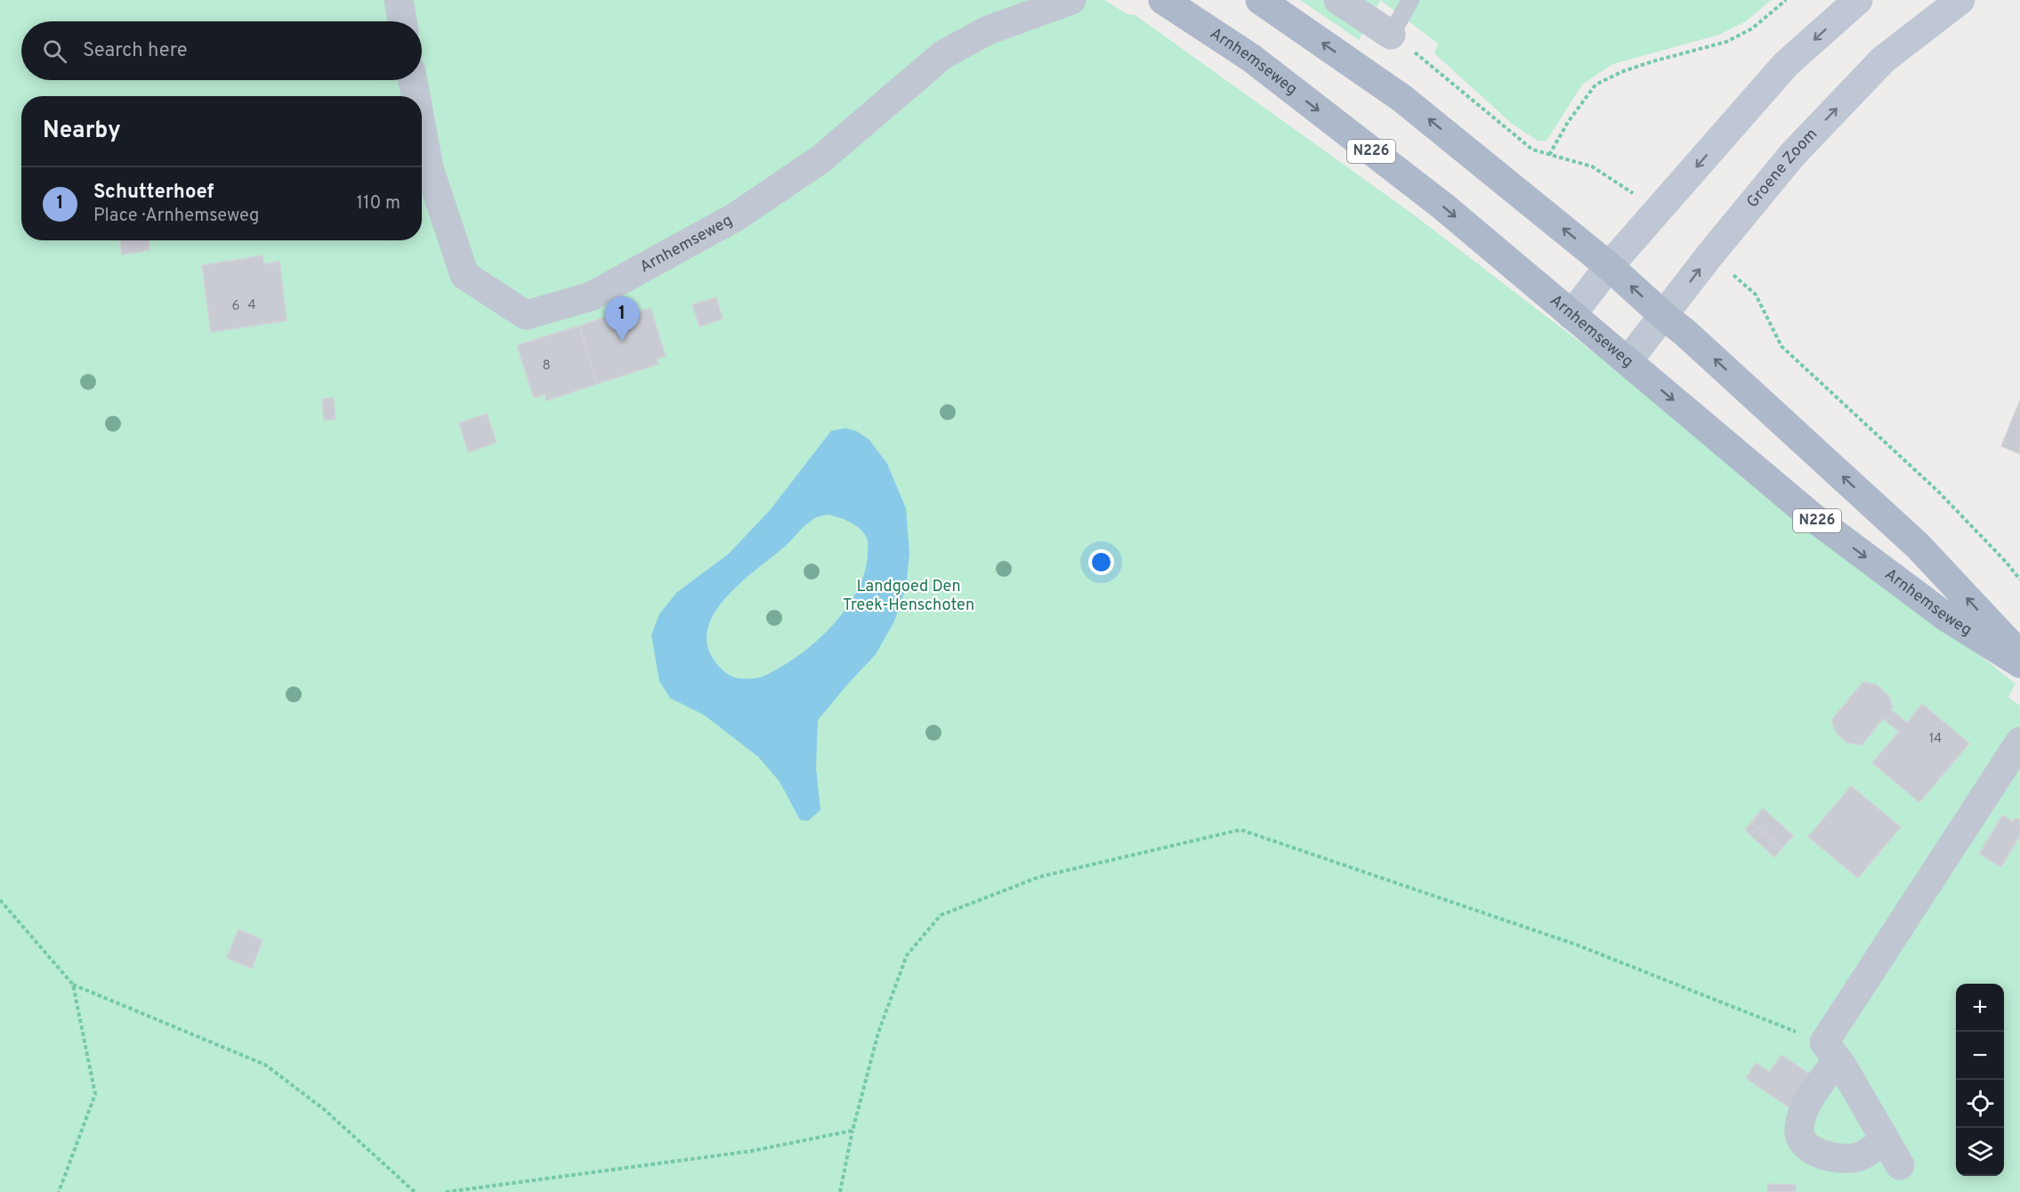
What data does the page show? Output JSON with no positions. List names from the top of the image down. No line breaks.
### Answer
{"streets":{"main road":["Arnhemseweg","N226","Groene Zoom"]},"crossings":[["Arnhemseweg","Groene Zoom"]],"parks":["Landgoed Den Treek-Henschoten"],"house_numbers":["4","6","8","14"],"page":{"search":"Search here","heading":"Nearby","list":[{"mark":"1","name":"Schutterhoef","note":"Place · Arnhemseweg","value":"110 m"}],"pins":"1","map_buttons":["+","−"]}}
